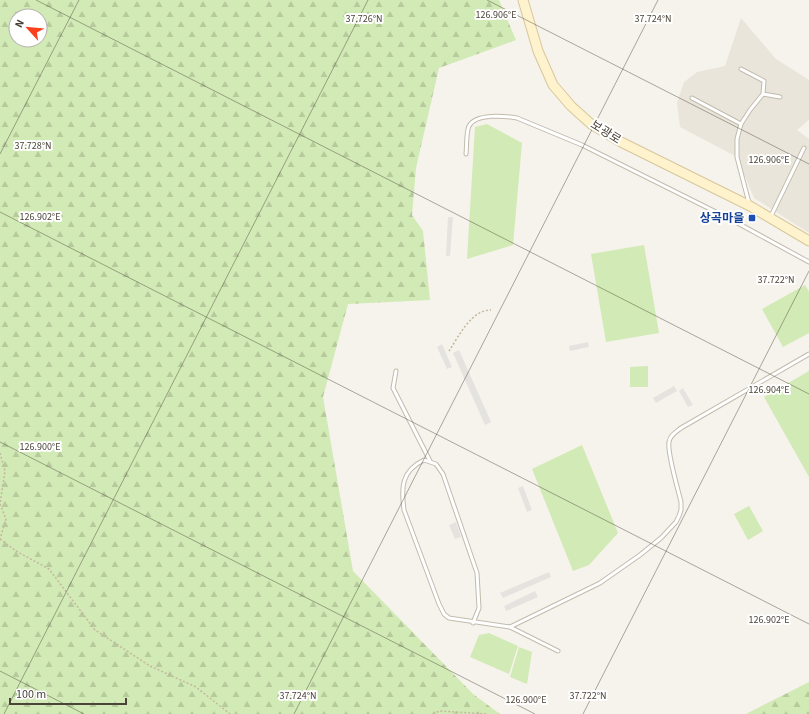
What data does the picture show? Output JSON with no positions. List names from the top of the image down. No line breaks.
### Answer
{"streets":{"main road":["보광로"]},"places":{"transit":["상곡마을"]},"scale_bar":"100 m","north":"top left","coordinates":["126.906°E","37.726°N","37.724°N","37.728°N","126.902°E","37.722°N","126.904°E","126.900°E"]}
